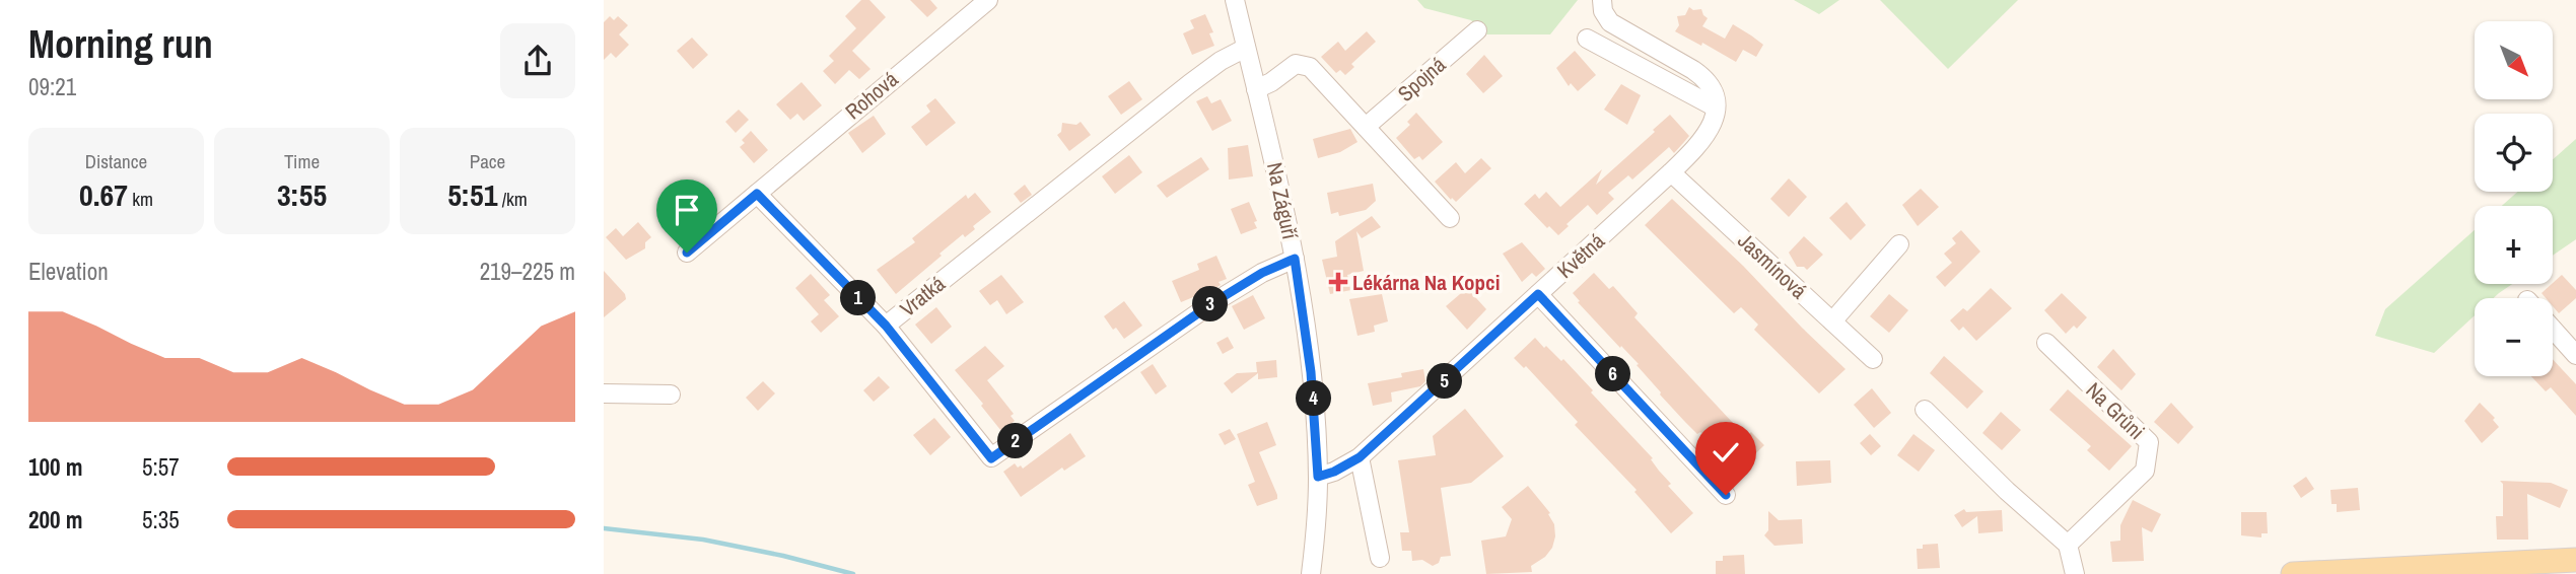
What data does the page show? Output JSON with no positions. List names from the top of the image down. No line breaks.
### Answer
{"streets":{"street":["Spojná","Rohová","Na Záguří","Květná","Jasmínová","Vratká","Na Grůni"]},"crossings":[["Na Záguří","Květná"],["Na Záguří","Vratká"],["Květná","Jasmínová"]],"places":{"health":["Lékárna Na Kopci"]},"north":"bottom right","page":{"heading":["Morning run","09:21"],"map_buttons":["+","−"],"stats":[["Distance","0.67 km"],["Time","3:55"],["Pace","5:51 /km"]],"chart":["Elevation","219–225 m"],"pins":["1","3","6","5","4","2"],"list":[{"name":"100 m","note":"5:57"},{"name":"200 m","note":"5:35"}]}}
